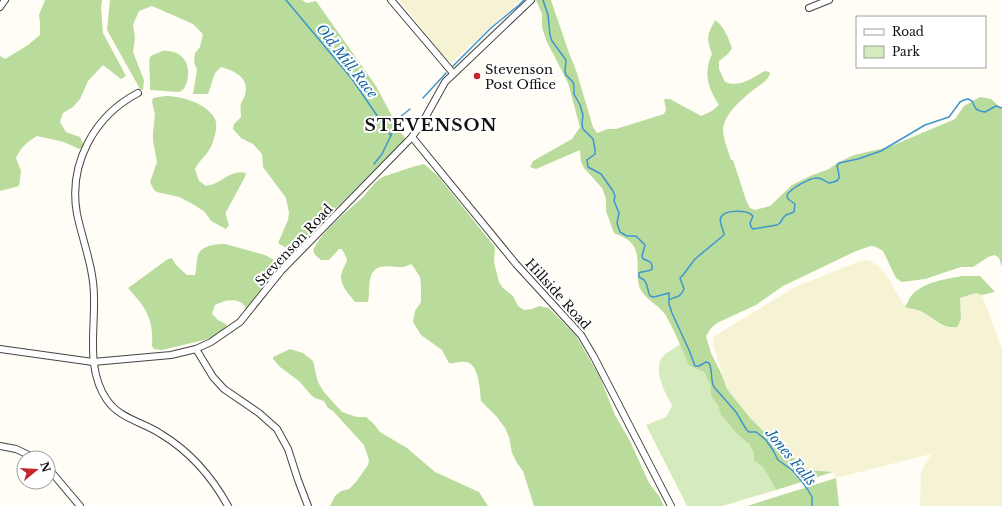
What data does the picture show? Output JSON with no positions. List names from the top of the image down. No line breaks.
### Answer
{"streets":{"street":["Stevenson Road","Hillside Road"]},"crossings":[["Stevenson Road","Hillside Road"]],"districts":["STEVENSON"],"water":["Old Mill Race","Jones Falls"],"places":["Stevenson Post Office"],"legend":["Road","Park"],"north":"right"}
